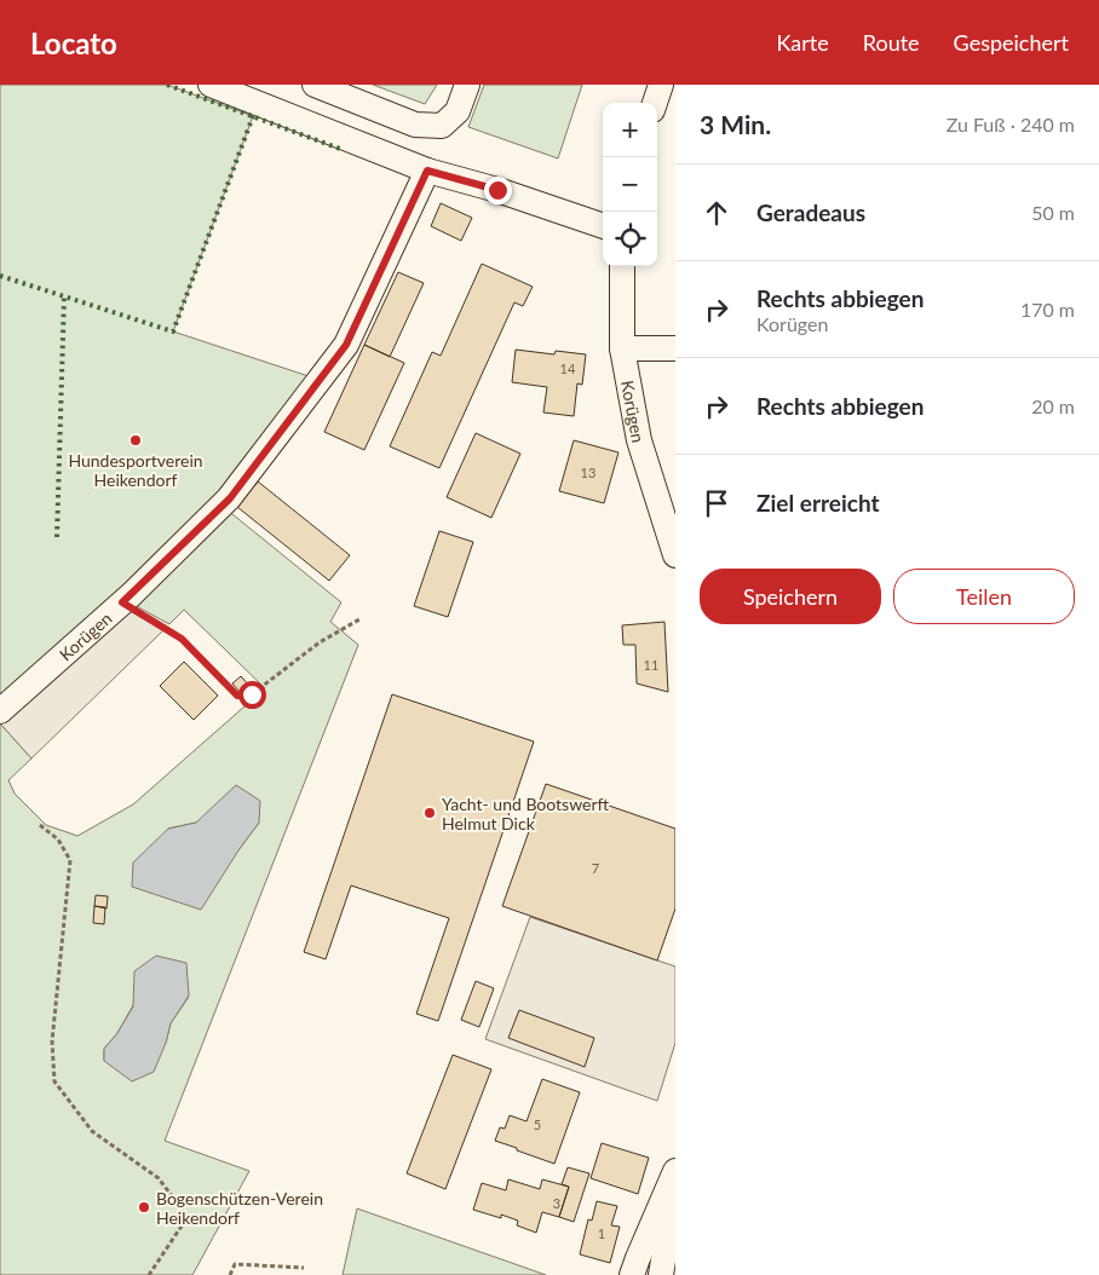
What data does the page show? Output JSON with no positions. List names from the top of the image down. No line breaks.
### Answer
{"streets":{"street":["Korügen"]},"places":["Hundesportverein Heikendorf","Yacht- und Bootswerft Helmut Dick","Bogenschützen-Verein Heikendorf"],"house_numbers":["14","13","11","7","5","3","1"],"page":{"header":"Locato","nav":["Karte","Route","Gespeichert"],"heading":["3 Min.","Zu Fuß · 240 m"],"map_buttons":["+","−"],"list":[["Geradeaus","50 m"],["Rechts abbiegen","Korügen","170 m"],["Rechts abbiegen","20 m"],"Ziel erreicht"],"buttons":["Speichern","Teilen"]}}
